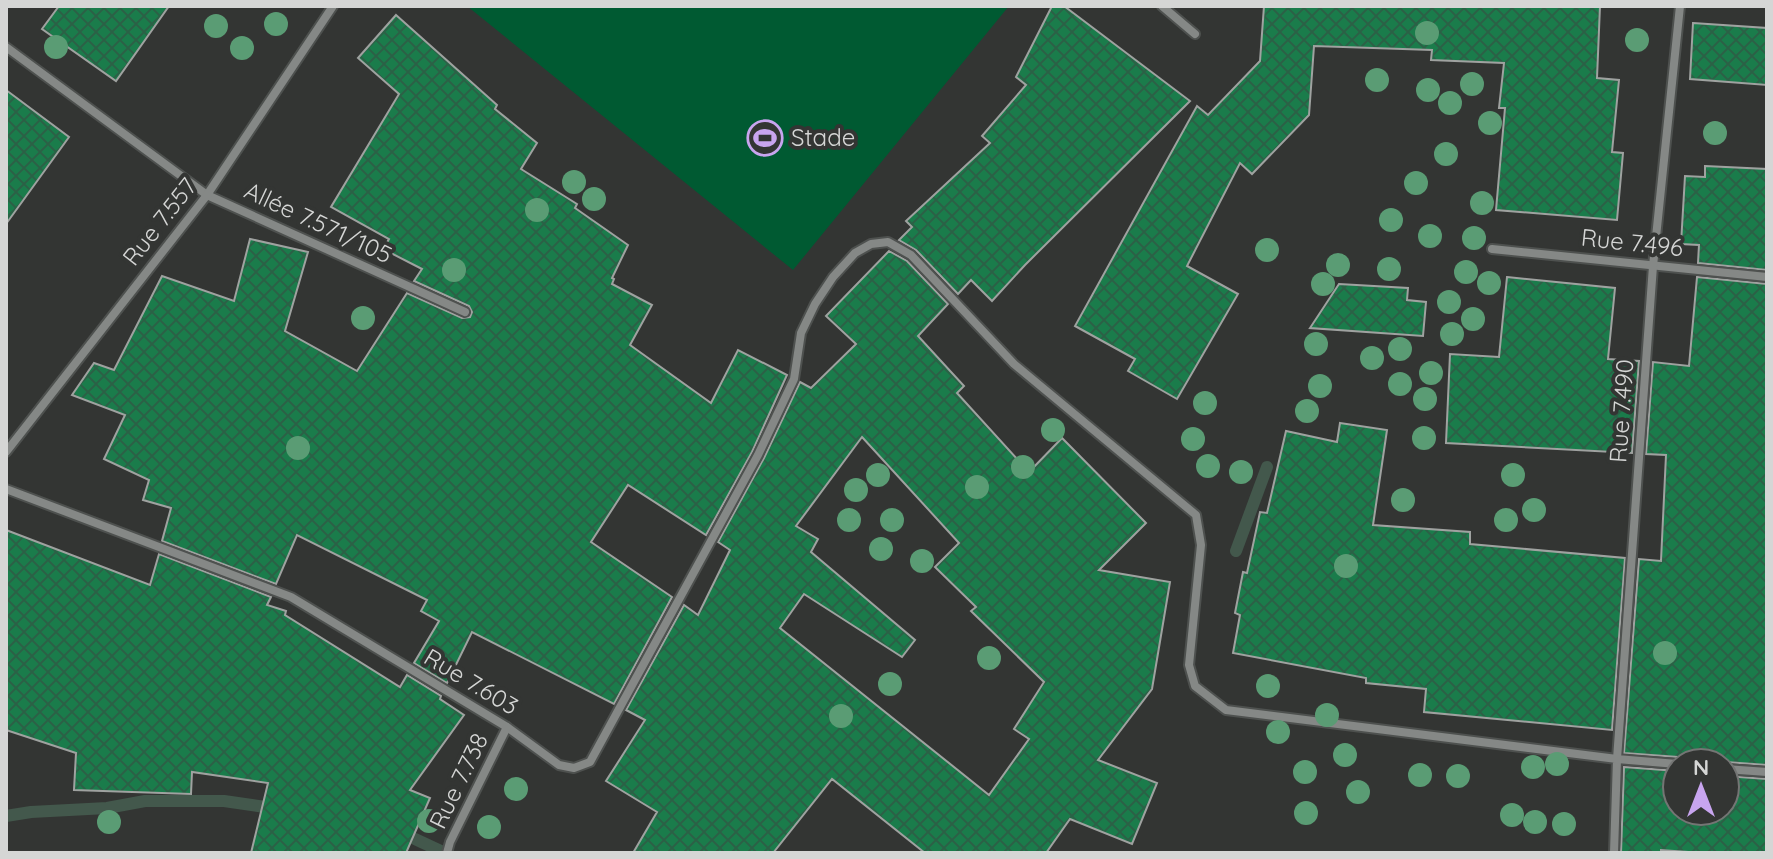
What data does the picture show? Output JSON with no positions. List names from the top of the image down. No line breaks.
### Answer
{"streets":{"street":["Rue 7.557","Allée 7.571/105","Rue 7.496","Rue 7.490","Rue 7.603","Rue 7.738"]},"crossings":[["Rue 7.557","Allée 7.571/105"],["Rue 7.496","Rue 7.490"],["Rue 7.490","Rue 7.603"],["Rue 7.603","Rue 7.738"]],"places":{"sports":["Stade"]},"north":"top"}
